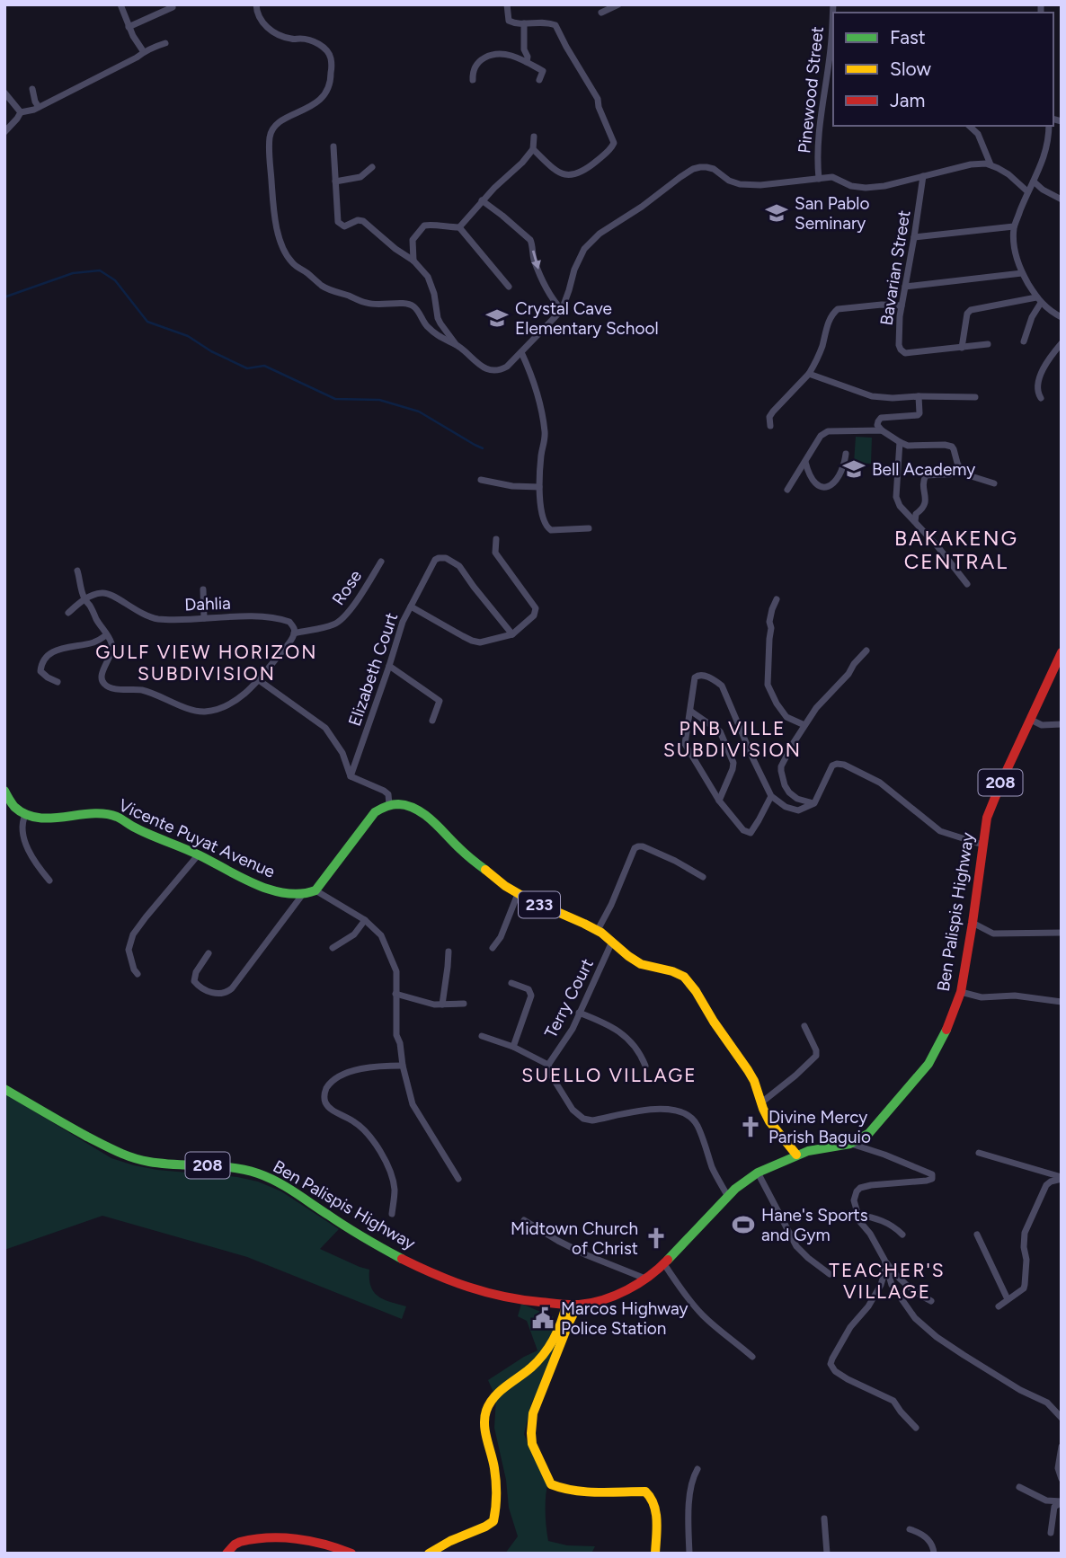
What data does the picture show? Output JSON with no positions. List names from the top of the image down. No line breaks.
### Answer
{"streets":{"main road":["208","Vicente Puyat Avenue","233","Ben Palispis Highway"],"street":["Pinewood Street","Bavarian Street","Rose","Dahlia","Elizabeth Court","Terry Court"]},"crossings":[["Rose","Dahlia"],["208","Ben Palispis Highway"],["233","Ben Palispis Highway"],["233","Terry Court"],["Ben Palispis Highway","Terry Court"]],"districts":["BAKAKENG CENTRAL","GULF VIEW HORIZON SUBDIVISION","PNB VILLE SUBDIVISION","SUELLO VILLAGE","TEACHER'S VILLAGE"],"places":{"school or university":["San Pablo Seminary","Crystal Cave Elementary School","Bell Academy"],"church":["Divine Mercy Parish Baguio","Midtown Church of Christ"],"sports":["Hane's Sports and Gym"],"public building":["Marcos Highway Police Station"]},"legend":["Fast","Slow","Jam"]}
